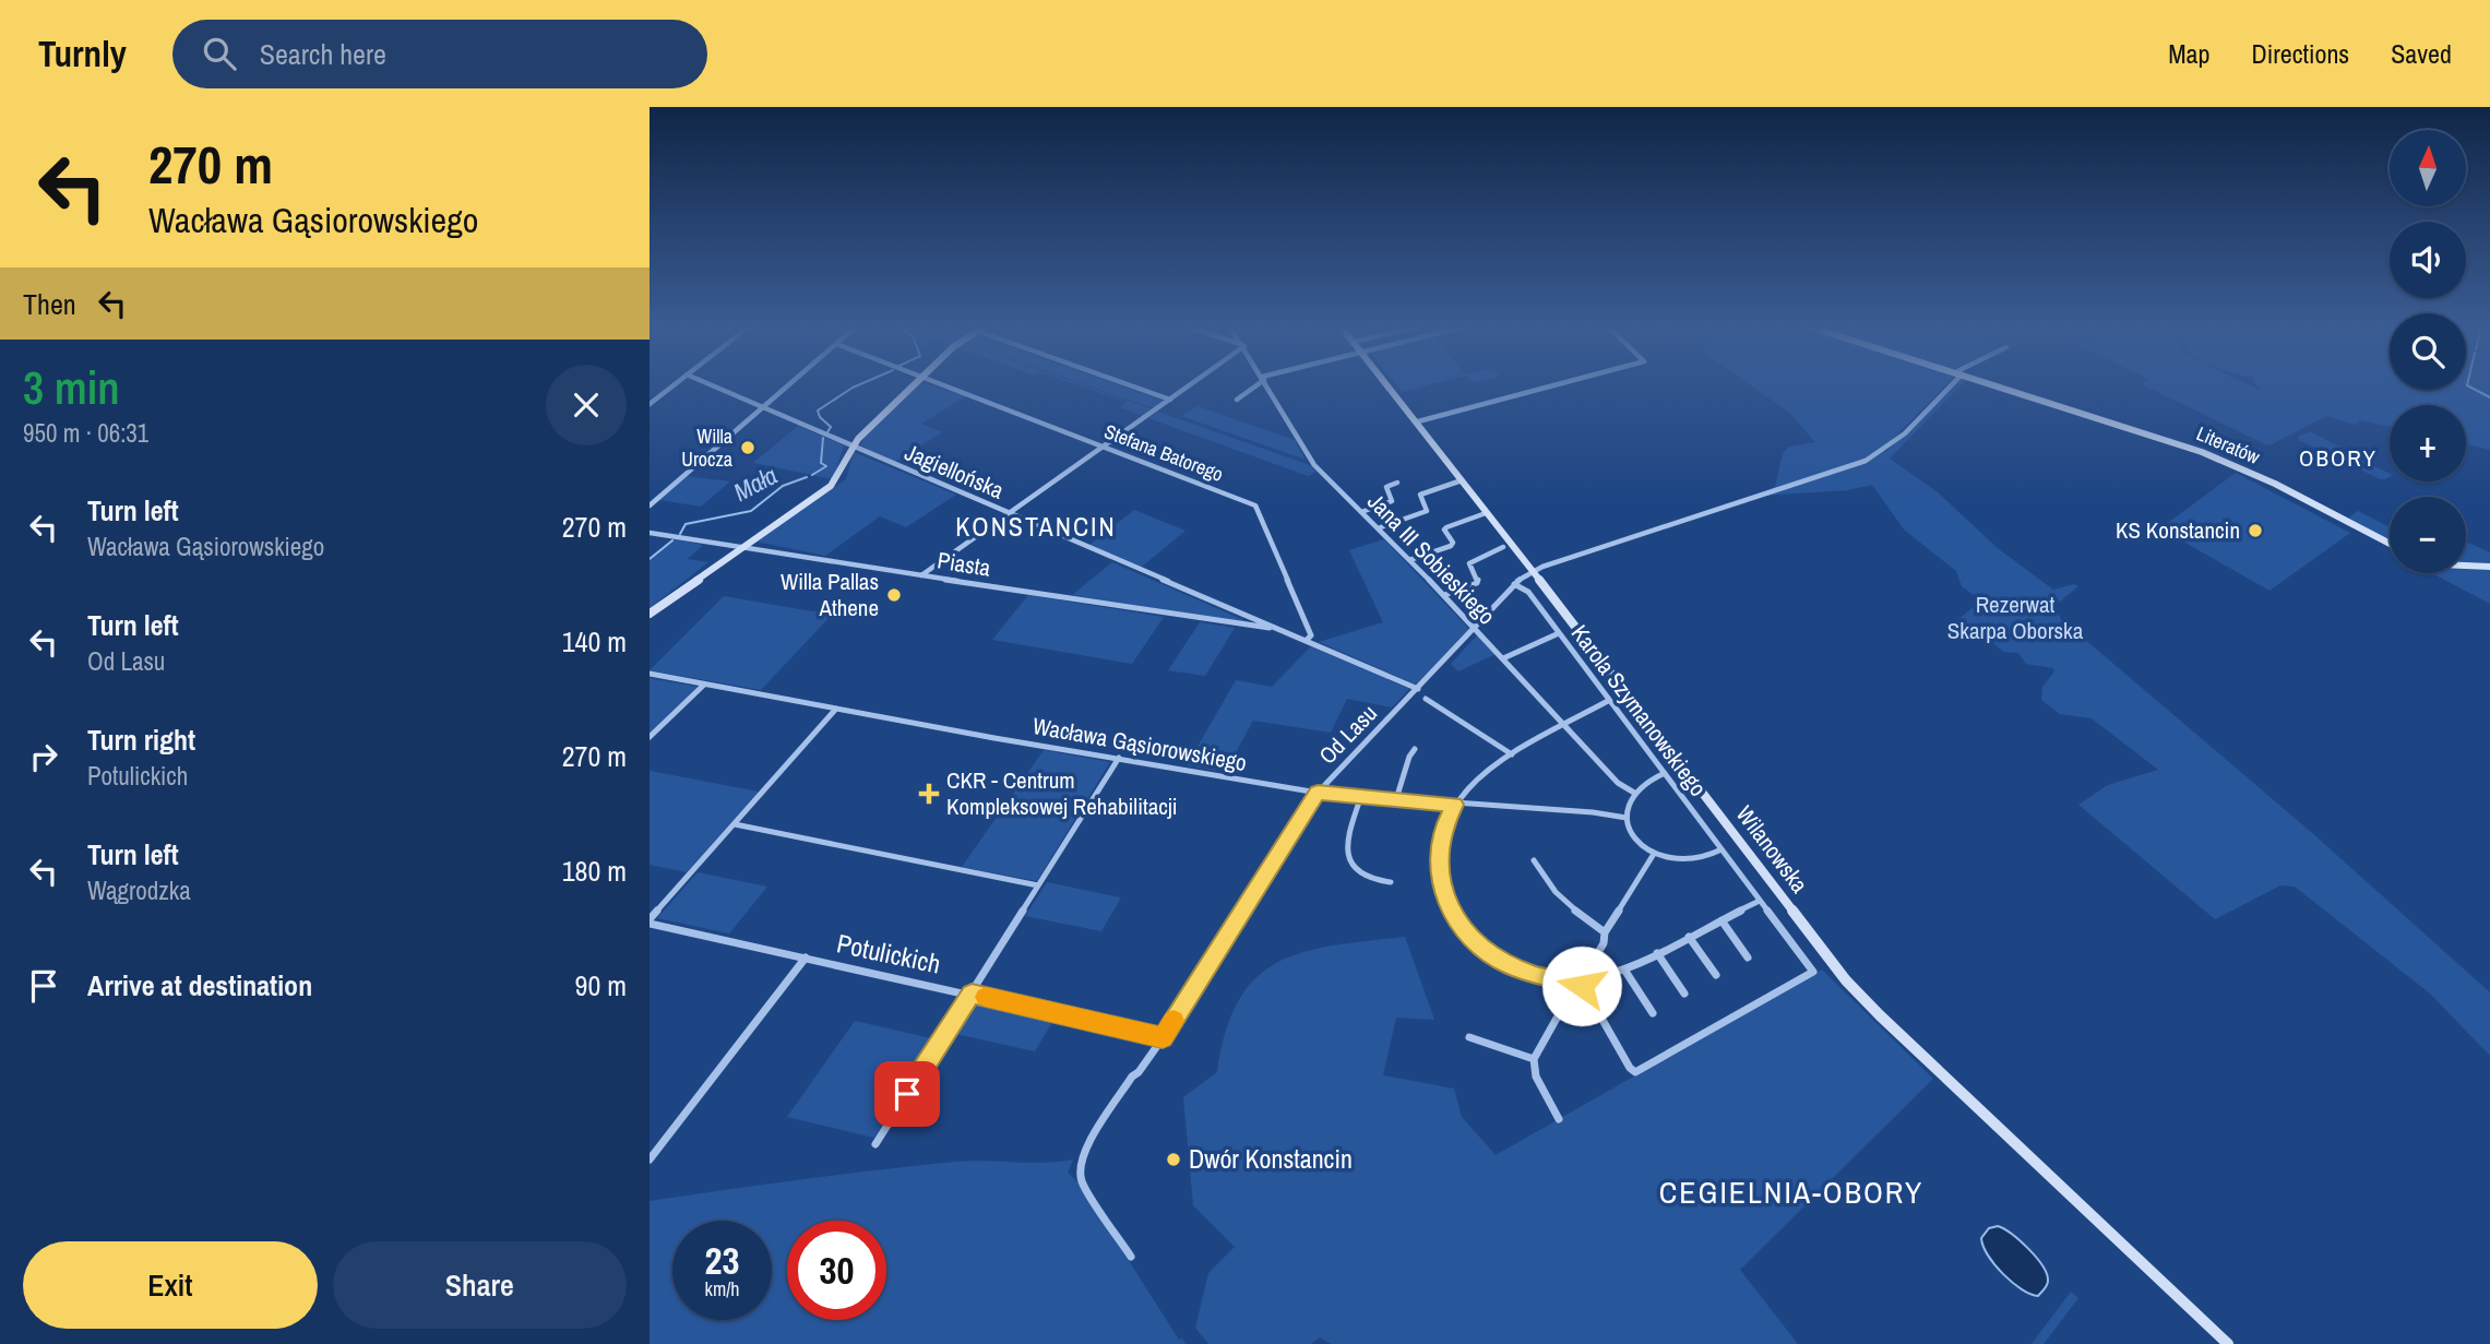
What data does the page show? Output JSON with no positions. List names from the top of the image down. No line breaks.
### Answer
{"streets":{"main road":["Literatów","Wilanowska"],"street":["Stefana Batorego","Jagiellońska","Jana III Sobieskiego","Piasta","Karola Szymanowskiego","Od Lasu","Wacława Gąsiorowskiego","Potulickich"]},"crossings":[["Stefana Batorego","Jagiellońska"],["Jagiellońska","Piasta"],["Jagiellońska","Od Lasu"],["Jana III Sobieskiego","Od Lasu"],["Karola Szymanowskiego","Od Lasu"],["Od Lasu","Wacława Gąsiorowskiego"],["Od Lasu","Wilanowska"],["Od Lasu","Potulickich"]],"districts":["OBORY","KONSTANCIN","CEGIELNIA-OBORY"],"water":["Mała"],"parks":["Rezerwat Skarpa Oborska"],"places":{"other":["Willa Urocza","KS Konstancin","Willa Pallas Athene","Dwór Konstancin"],"health":["CKR - Centrum Kompleksowej Rehabilitacji"]},"north":"top","page":{"header":"Turnly","search":"Search here","nav":["Map","Directions","Saved"],"turn":["270 m","Wacława Gąsiorowskiego"],"map_buttons":["+","−"],"then":"Then","heading":["3 min","950 m · 06:31"],"list":[{"name":"Turn left","note":"Wacława Gąsiorowskiego","value":"270 m"},{"name":"Turn left","note":"Od Lasu","value":"140 m"},{"name":"Turn right","note":"Potulickich","value":"270 m"},{"name":"Turn left","note":"Wągrodzka","value":"180 m"},{"name":"Arrive at destination","value":"90 m"}],"speed":"23 km/h","limit":"30","buttons":["Exit","Share"]}}
